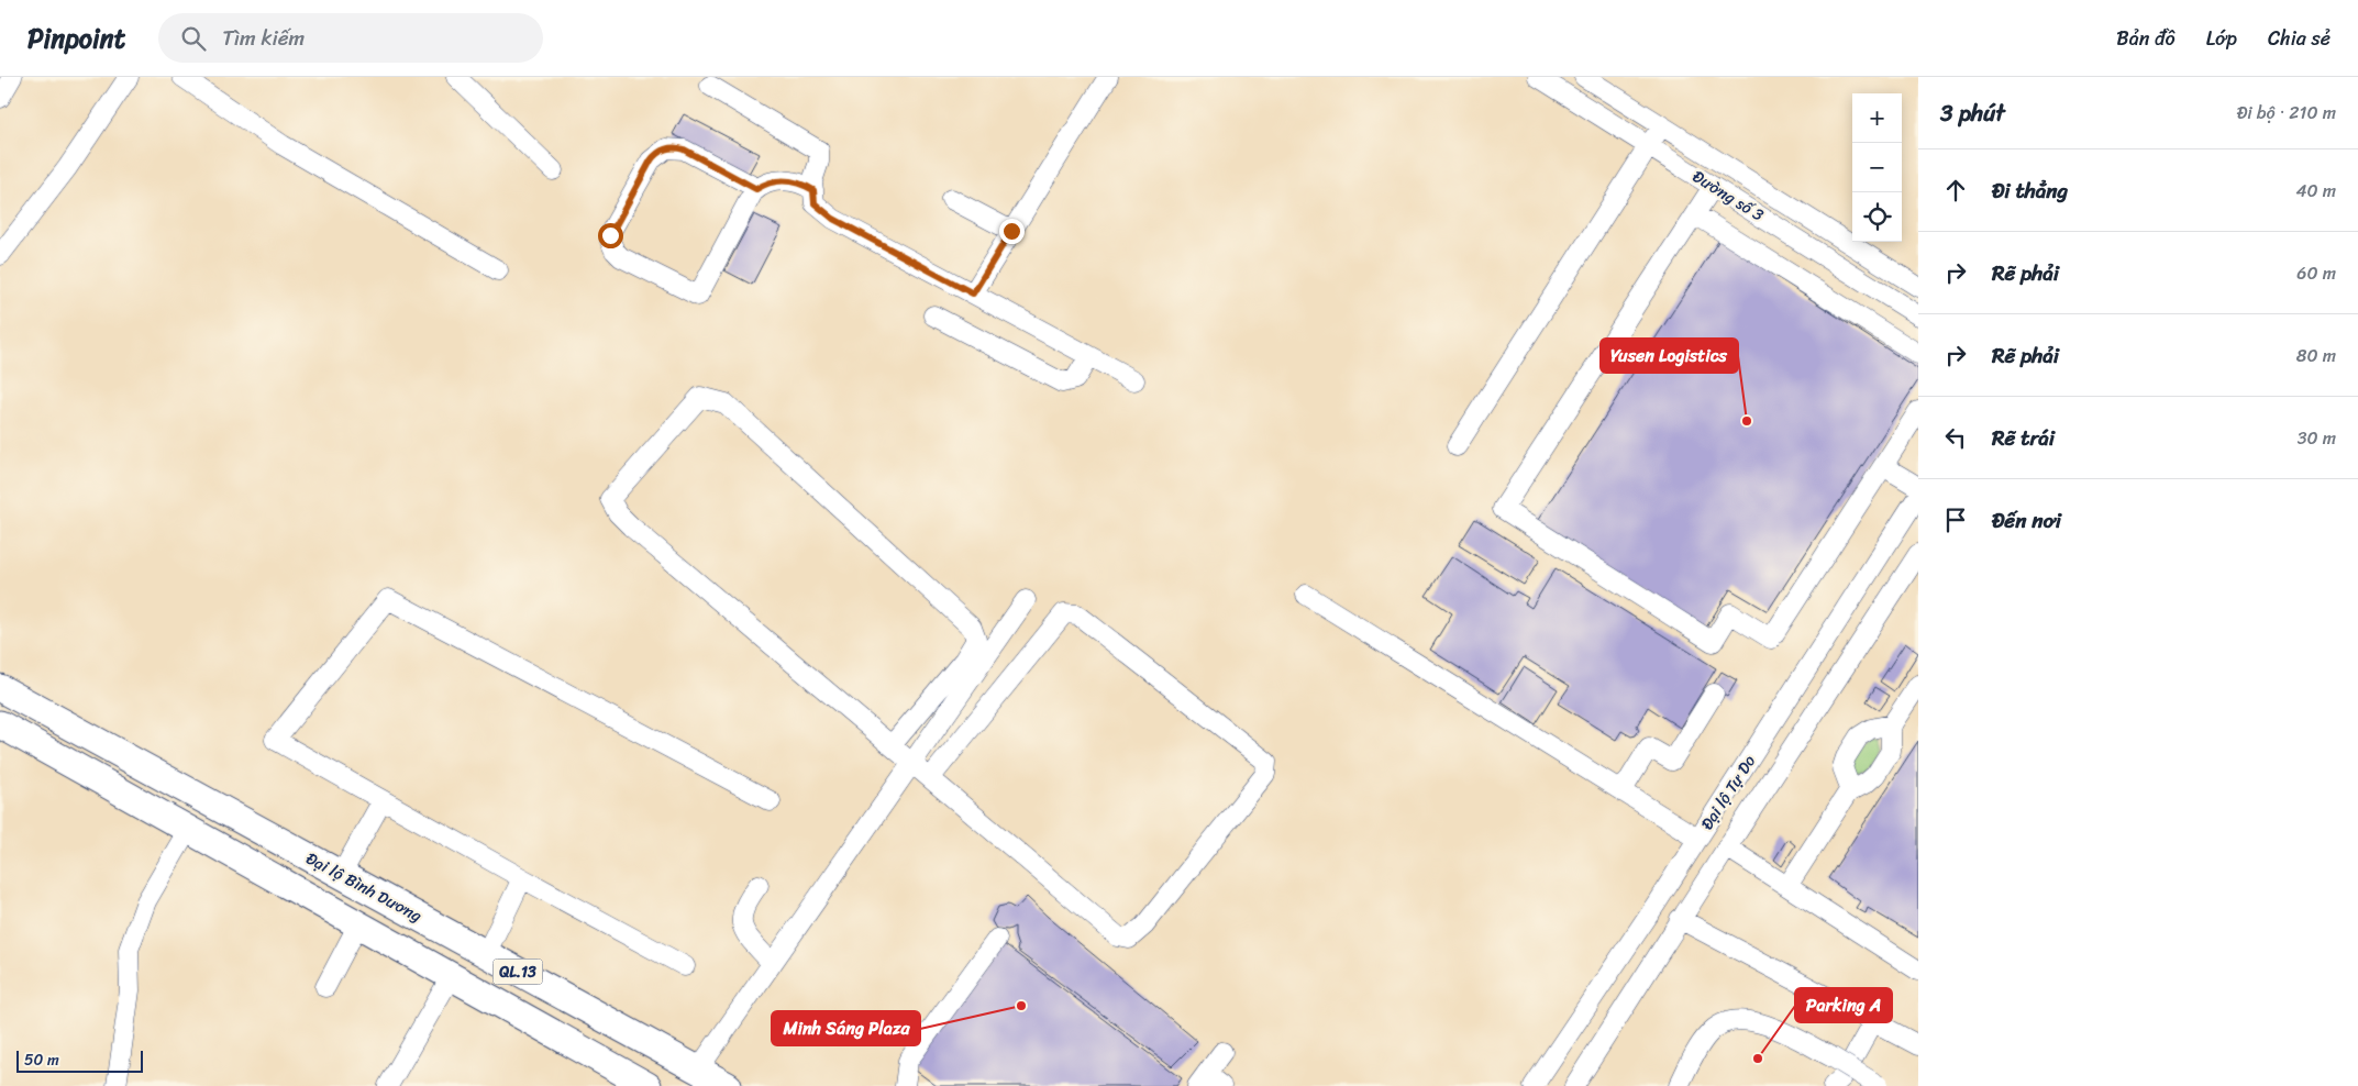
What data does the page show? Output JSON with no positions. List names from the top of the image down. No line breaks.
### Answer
{"streets":{"highway":["Đại lộ Bình Dương","QL.13"],"street":["Đường số 3","Đại lộ Tự Do"]},"places":["Yusen Logistics","Minh Sáng Plaza","Parking A"],"scale_bar":"50 m","page":{"header":"Pinpoint","search":"Tìm kiếm","nav":["Bản đồ","Lớp","Chia sẻ"],"heading":["3 phút","Đi bộ · 210 m"],"map_buttons":["+","−"],"list":[["Đi thẳng","40 m"],["Rẽ phải","60 m"],["Rẽ phải","80 m"],["Rẽ trái","30 m"],"Đến nơi"],"scale":"50 m"}}
